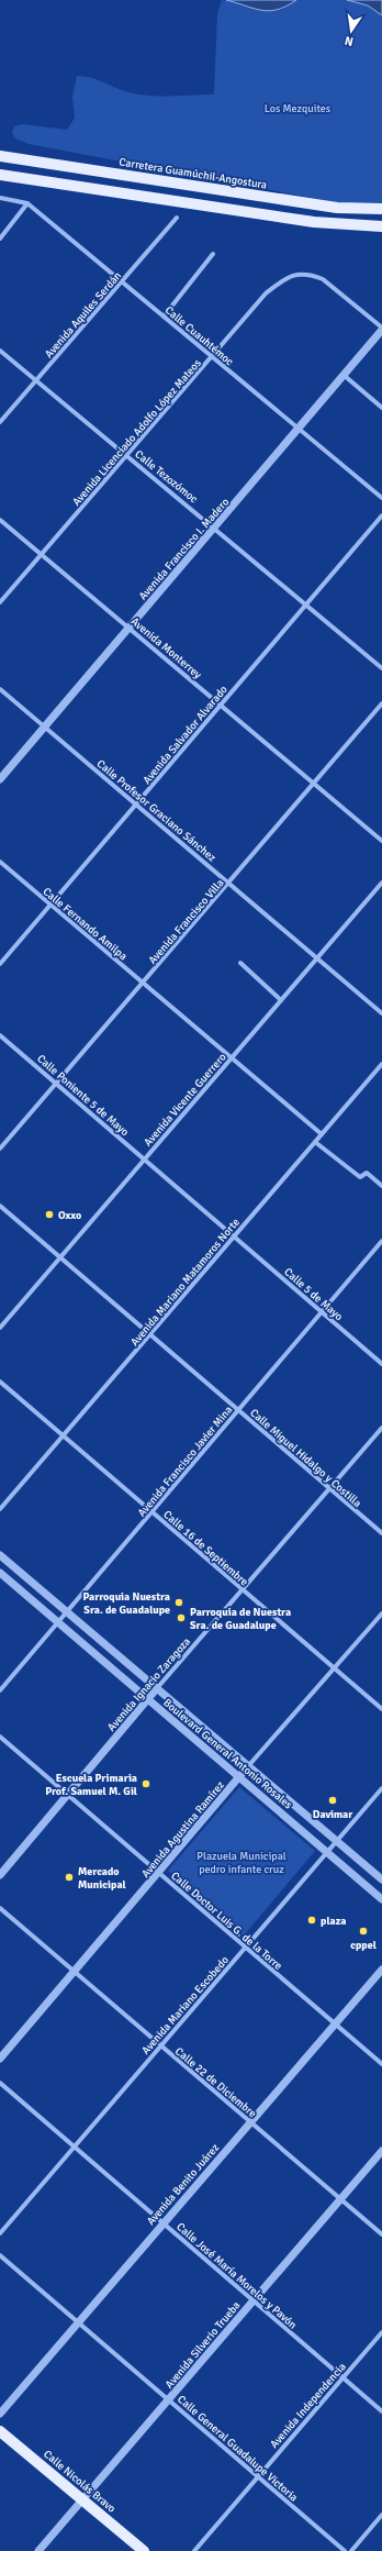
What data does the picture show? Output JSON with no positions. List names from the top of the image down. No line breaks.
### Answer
{"streets":{"main road":["Carretera Guamúchil-Angostura","Calle Nicolás Bravo"],"street":["Avenida Aquiles Serdán","Calle Cuauhtémoc","Avenida Licenciado Adolfo López Mateos","Calle Tezozómoc","Avenida Francisco I. Madero","Avenida Monterrey","Avenida Salvador Alvarado","Calle Profesor Graciano Sánchez","Avenida Francisco Villa","Calle Fernando Amilpa","Calle Poniente 5 de Mayo","Avenida Vicente Guerrero","Avenida Mariano Matamoros Norte","Calle 5 de Mayo","Calle Miguel Hidalgo y Costilla","Avenida Francisco Javier Mina","Calle 16 de Septiembre","Avenida Ignacio Zaragoza","Boulevard General Antonio Rosales","Avenida Agustina Ramírez","Calle Doctor Luis G. de la Torre","Avenida Mariano Escobedo","Calle 22 de Diciembre","Avenida Benito Juárez","Calle José María Morelos y Pavón","Avenida Silverio Trueba","Avenida Independencia","Calle General Guadalupe Victoria"]},"crossings":[["Avenida Aquiles Serdán","Calle Cuauhtémoc"],["Avenida Aquiles Serdán","Calle Tezozómoc"],["Calle Cuauhtémoc","Avenida Licenciado Adolfo López Mateos"],["Calle Cuauhtémoc","Avenida Francisco I. Madero"],["Avenida Licenciado Adolfo López Mateos","Calle Tezozómoc"],["Avenida Licenciado Adolfo López Mateos","Avenida Francisco I. Madero"],["Avenida Licenciado Adolfo López Mateos","Avenida Monterrey"],["Calle Tezozómoc","Avenida Francisco I. Madero"],["Calle Tezozómoc","Avenida Salvador Alvarado"],["Avenida Francisco I. Madero","Avenida Monterrey"],["Avenida Francisco I. Madero","Calle Profesor Graciano Sánchez"],["Avenida Monterrey","Avenida Salvador Alvarado"],["Avenida Monterrey","Avenida Francisco Villa"],["Avenida Salvador Alvarado","Calle Profesor Graciano Sánchez"],["Avenida Salvador Alvarado","Calle Fernando Amilpa"],["Calle Profesor Graciano Sánchez","Avenida Francisco Villa"],["Calle Profesor Graciano Sánchez","Avenida Vicente Guerrero"],["Avenida Francisco Villa","Calle Fernando Amilpa"],["Avenida Francisco Villa","Calle Poniente 5 de Mayo"],["Calle Fernando Amilpa","Avenida Vicente Guerrero"],["Calle Fernando Amilpa","Avenida Mariano Matamoros Norte"],["Calle Poniente 5 de Mayo","Avenida Vicente Guerrero"],["Calle Poniente 5 de Mayo","Avenida Mariano Matamoros Norte"],["Calle Poniente 5 de Mayo","Calle 5 de Mayo"],["Avenida Vicente Guerrero","Calle Miguel Hidalgo y Costilla"],["Avenida Mariano Matamoros Norte","Calle 5 de Mayo"],["Avenida Mariano Matamoros Norte","Calle Miguel Hidalgo y Costilla"],["Avenida Mariano Matamoros Norte","Calle 16 de Septiembre"],["Calle 5 de Mayo","Avenida Francisco Javier Mina"],["Calle Miguel Hidalgo y Costilla","Avenida Francisco Javier Mina"],["Calle Miguel Hidalgo y Costilla","Avenida Ignacio Zaragoza"],["Avenida Francisco Javier Mina","Calle 16 de Septiembre"],["Avenida Francisco Javier Mina","Boulevard General Antonio Rosales"],["Calle 16 de Septiembre","Avenida Ignacio Zaragoza"],["Calle 16 de Septiembre","Avenida Agustina Ramírez"],["Avenida Ignacio Zaragoza","Boulevard General Antonio Rosales"],["Avenida Ignacio Zaragoza","Calle Doctor Luis G. de la Torre"],["Boulevard General Antonio Rosales","Avenida Agustina Ramírez"],["Boulevard General Antonio Rosales","Avenida Mariano Escobedo"],["Avenida Agustina Ramírez","Calle Doctor Luis G. de la Torre"],["Avenida Agustina Ramírez","Calle 22 de Diciembre"],["Calle Doctor Luis G. de la Torre","Avenida Mariano Escobedo"],["Calle Doctor Luis G. de la Torre","Avenida Benito Juárez"],["Avenida Mariano Escobedo","Calle 22 de Diciembre"],["Avenida Mariano Escobedo","Calle José María Morelos y Pavón"],["Calle 22 de Diciembre","Avenida Benito Juárez"],["Calle 22 de Diciembre","Avenida Silverio Trueba"],["Avenida Benito Juárez","Calle José María Morelos y Pavón"],["Avenida Benito Juárez","Calle General Guadalupe Victoria"],["Calle José María Morelos y Pavón","Avenida Silverio Trueba"],["Calle José María Morelos y Pavón","Avenida Independencia"],["Avenida Silverio Trueba","Calle General Guadalupe Victoria"],["Avenida Silverio Trueba","Calle Nicolás Bravo"],["Avenida Independencia","Calle General Guadalupe Victoria"]],"parks":["Los Mezquites","Plazuela Municipal pedro infante cruz"],"places":["Oxxo","Parroquia Nuestra Sra. de Guadalupe","Parroquia de Nuestra Sra. de Guadalupe","Escuela Primaria Prof. Samuel M. Gil","Davimar","Mercado Municipal","plaza","cppel"],"north":"bottom"}
